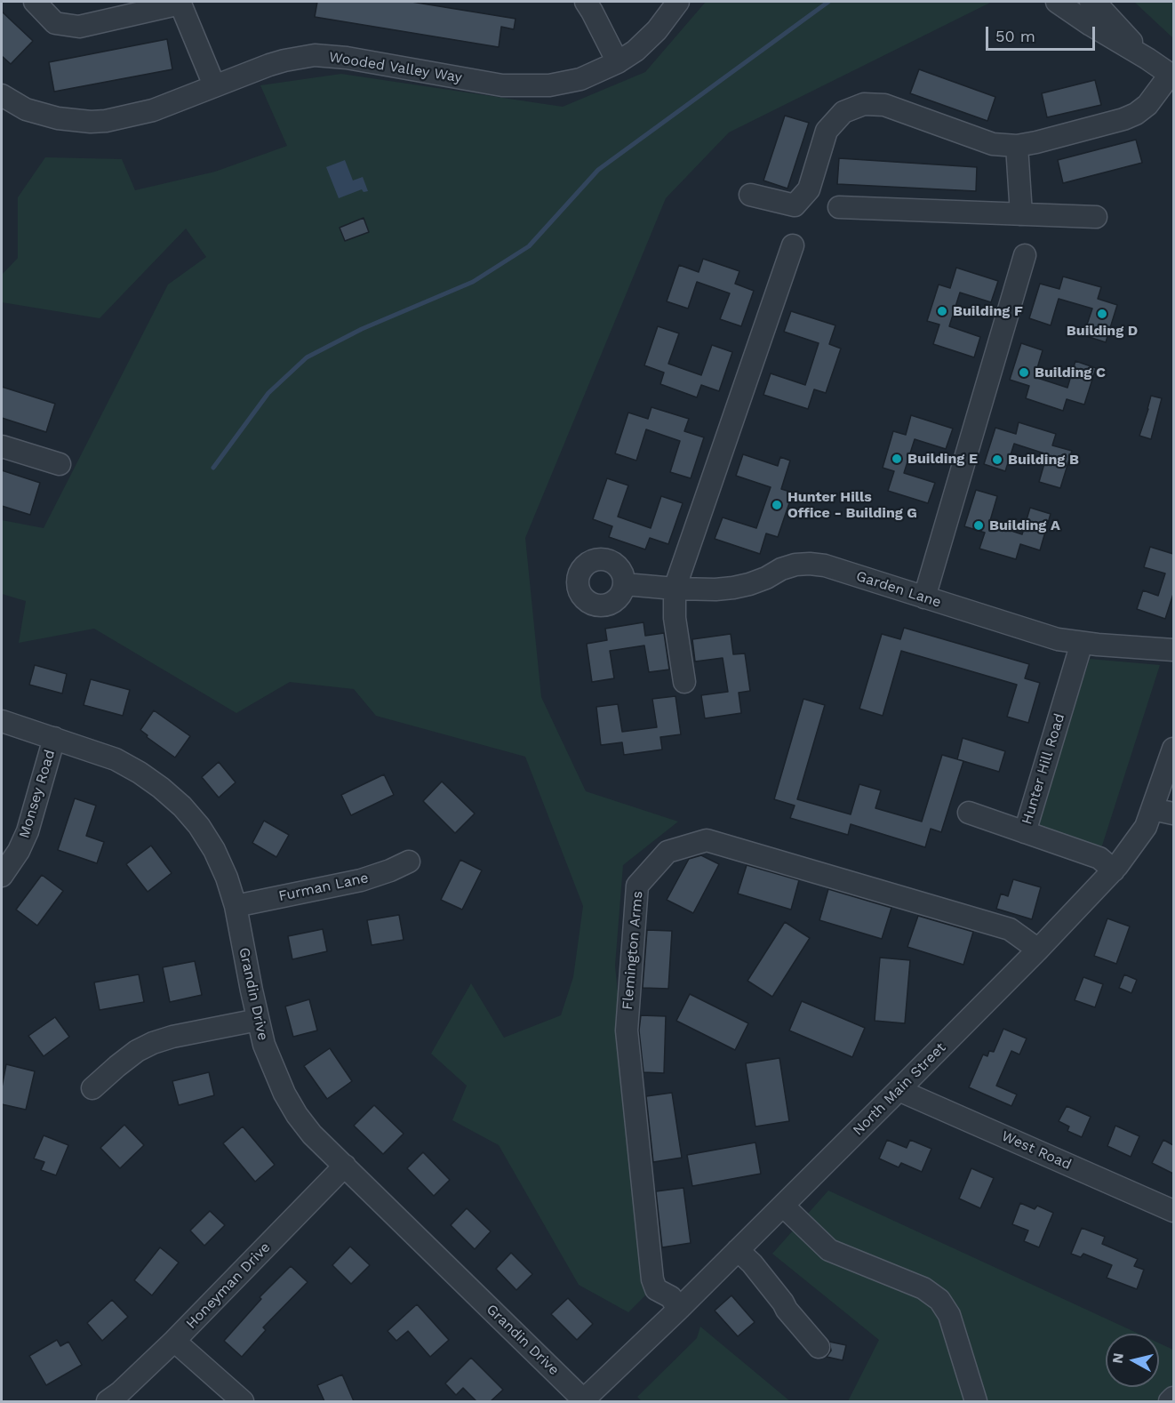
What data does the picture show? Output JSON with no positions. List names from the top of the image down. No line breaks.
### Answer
{"streets":{"street":["Wooded Valley Way","Garden Lane","Hunter Hill Road","Monsey Road","Furman Lane","Flemington Arms","Grandin Drive","North Main Street","West Road","Honeyman Drive"]},"crossings":[["Garden Lane","Hunter Hill Road"],["Hunter Hill Road","North Main Street"],["Monsey Road","Grandin Drive"],["Furman Lane","Grandin Drive"],["Flemington Arms","North Main Street"],["Grandin Drive","North Main Street"],["Grandin Drive","Honeyman Drive"],["North Main Street","West Road"]],"places":["Building F","Building D","Building C","Building E","Building B","Hunter Hills Office - Building G","Building A"],"scale_bar":"50 m","north":"left"}
